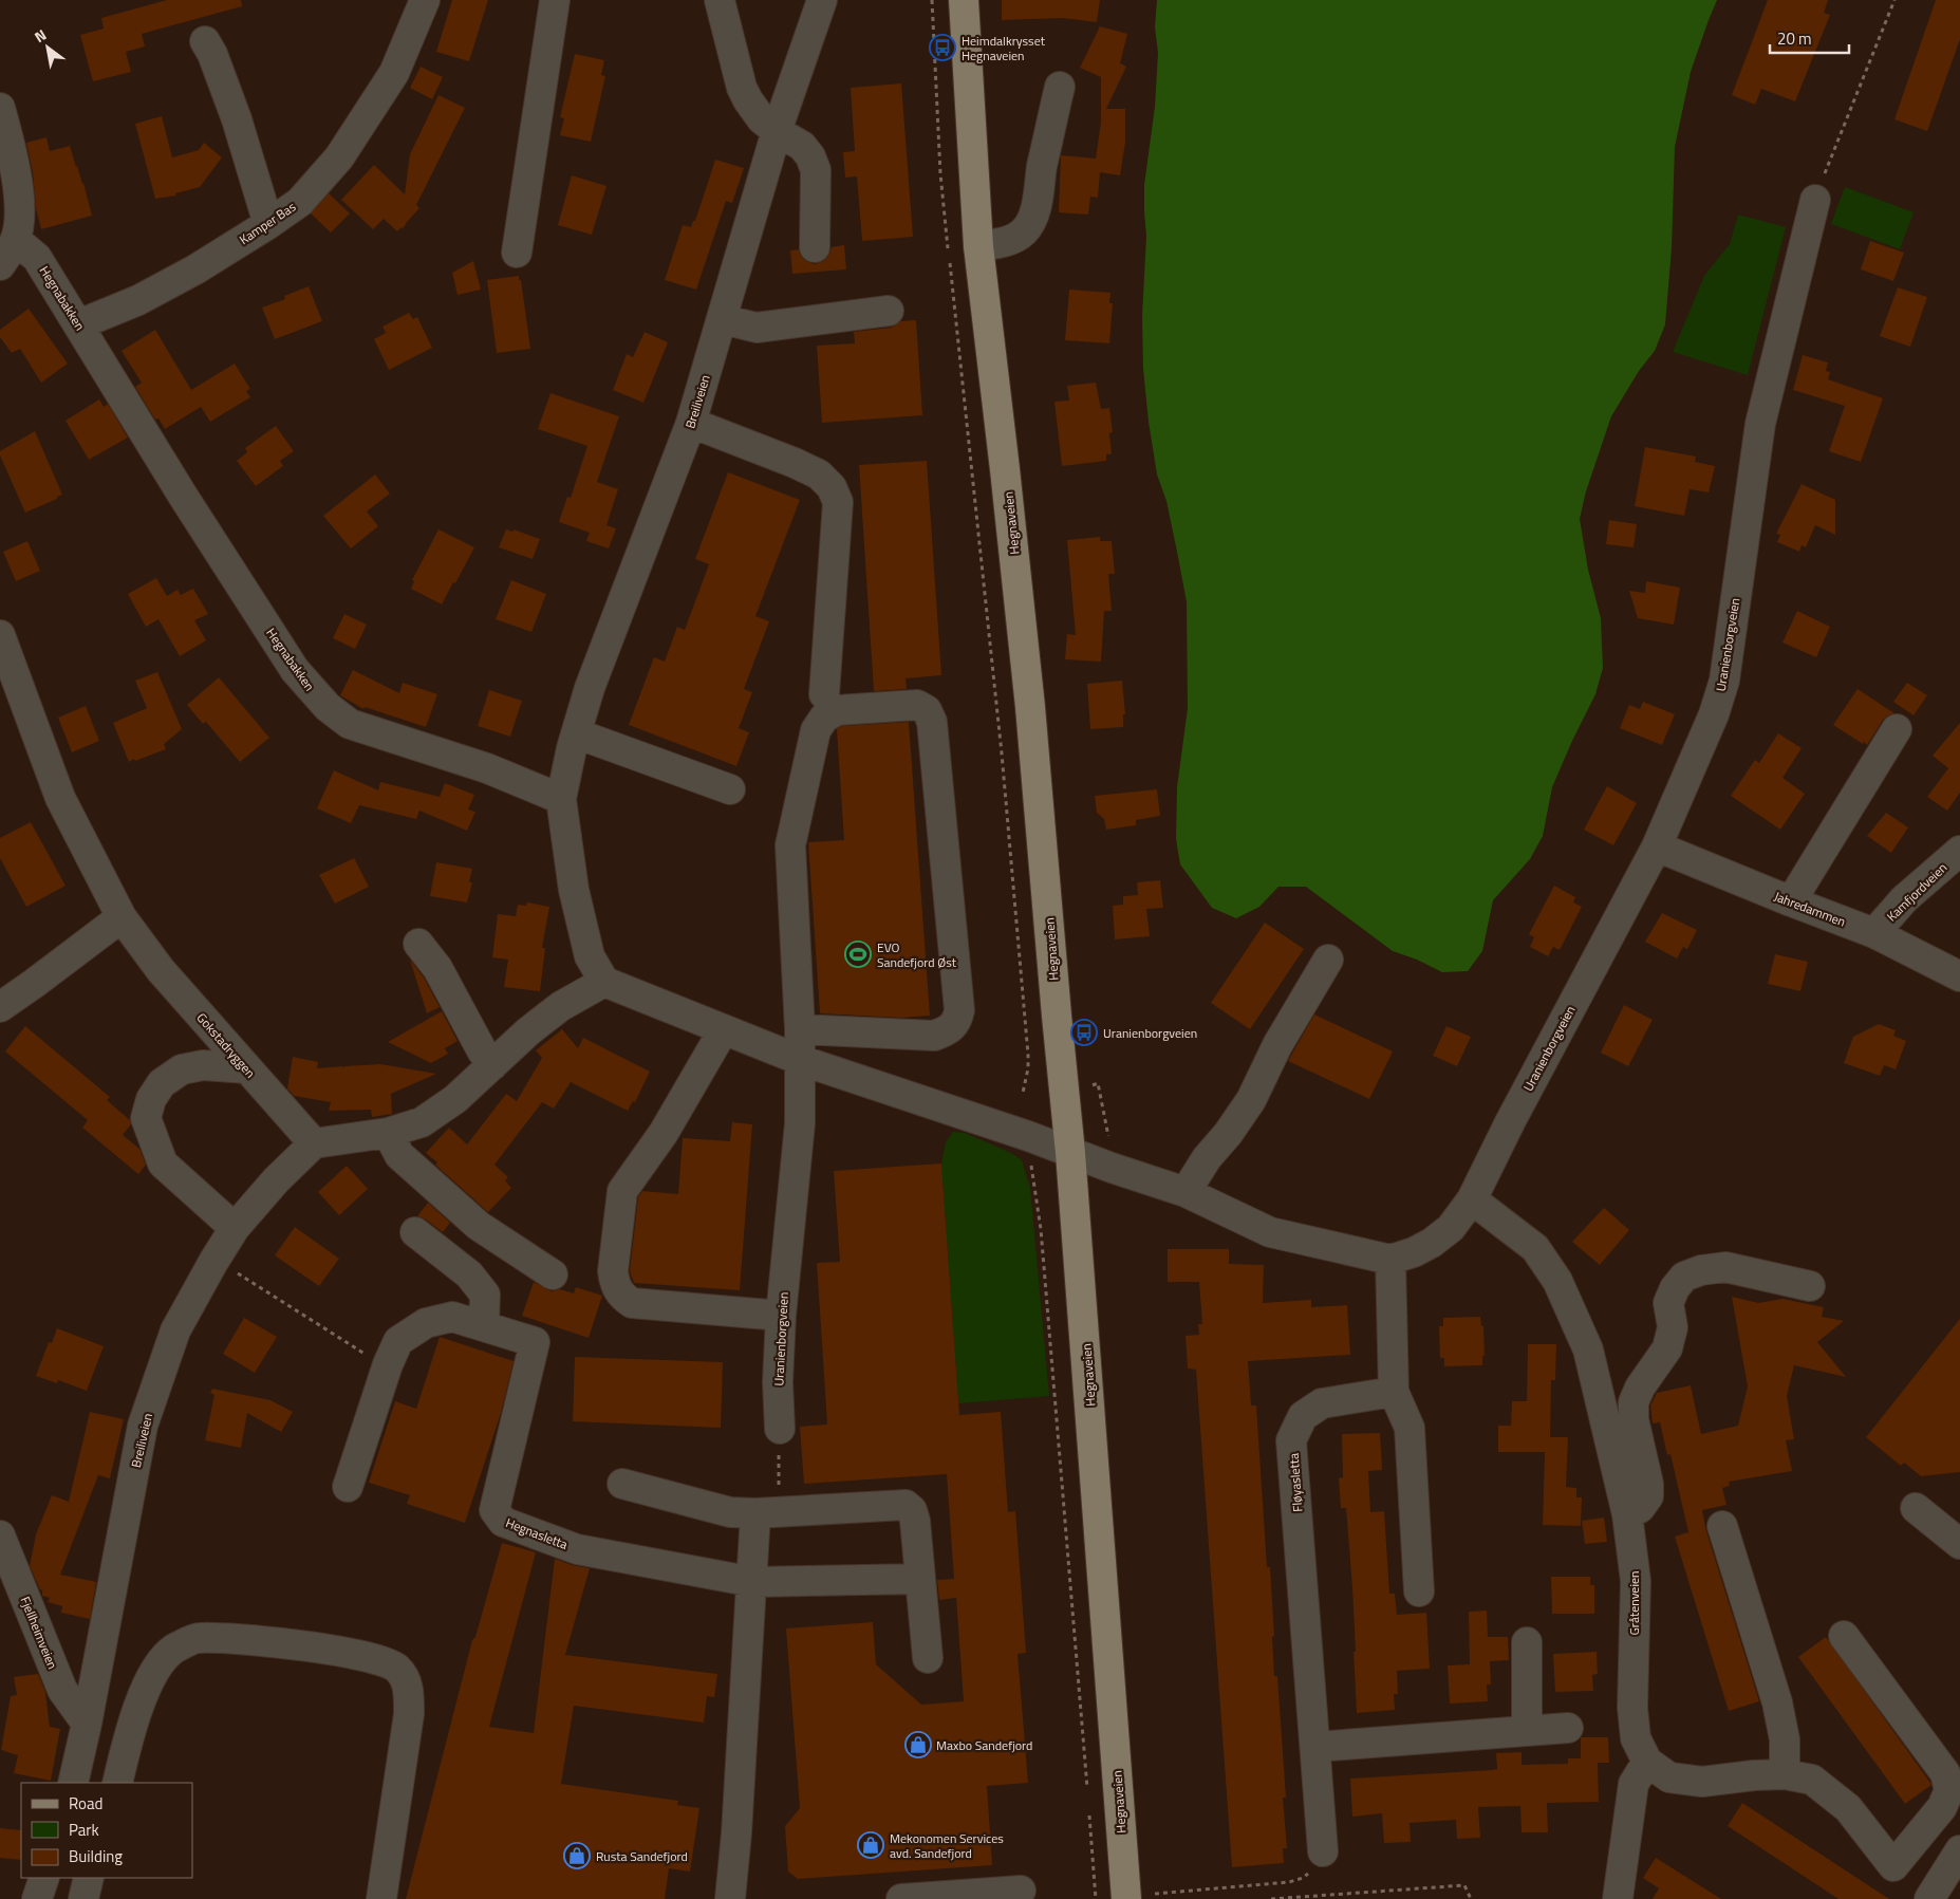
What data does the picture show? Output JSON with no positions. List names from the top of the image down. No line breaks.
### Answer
{"streets":{"main road":["Hegnaveien"],"street":["Kamper Bas","Hegnabakken","Breiliveien","Uranienborgveien","Kamfjordveien","Jahredammen","Gokstadryggen","Fløyasletta","Hegnasletta","Gråtenveien","Fjellheimveien"]},"crossings":[["Kamper Bas","Hegnabakken"],["Hegnabakken","Breiliveien"],["Breiliveien","Gokstadryggen"],["Breiliveien","Fjellheimveien"],["Uranienborgveien","Jahredammen"],["Uranienborgveien","Gråtenveien"],["Kamfjordveien","Jahredammen"]],"places":{"bus stop":["Heimdalkrysset Hegnaveien","Uranienborgveien"],"sports":["EVO Sandefjord Øst"],"shop":["Maxbo Sandefjord","Mekonomen Services avd. Sandefjord","Rusta Sandefjord"]},"legend":["Road","Park","Building"],"scale_bar":"20 m","north":"top left"}
